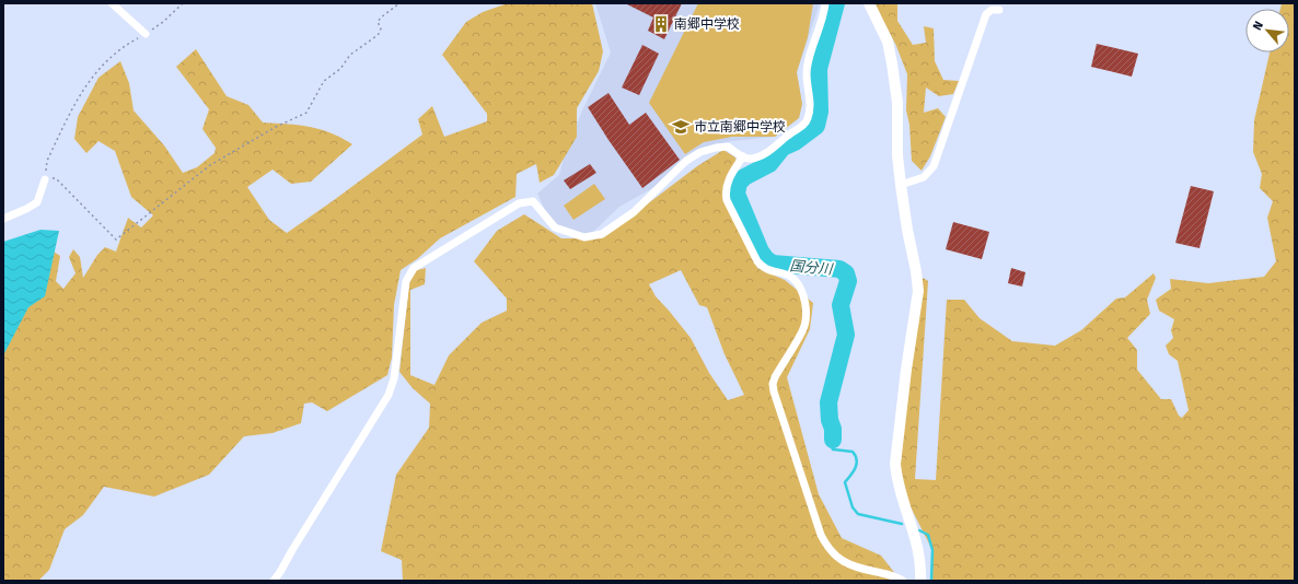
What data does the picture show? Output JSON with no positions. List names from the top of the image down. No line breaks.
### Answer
{"water":["国分川"],"places":{"building":["南郷中学校"],"school or university":["市立南郷中学校"]},"north":"top left"}
